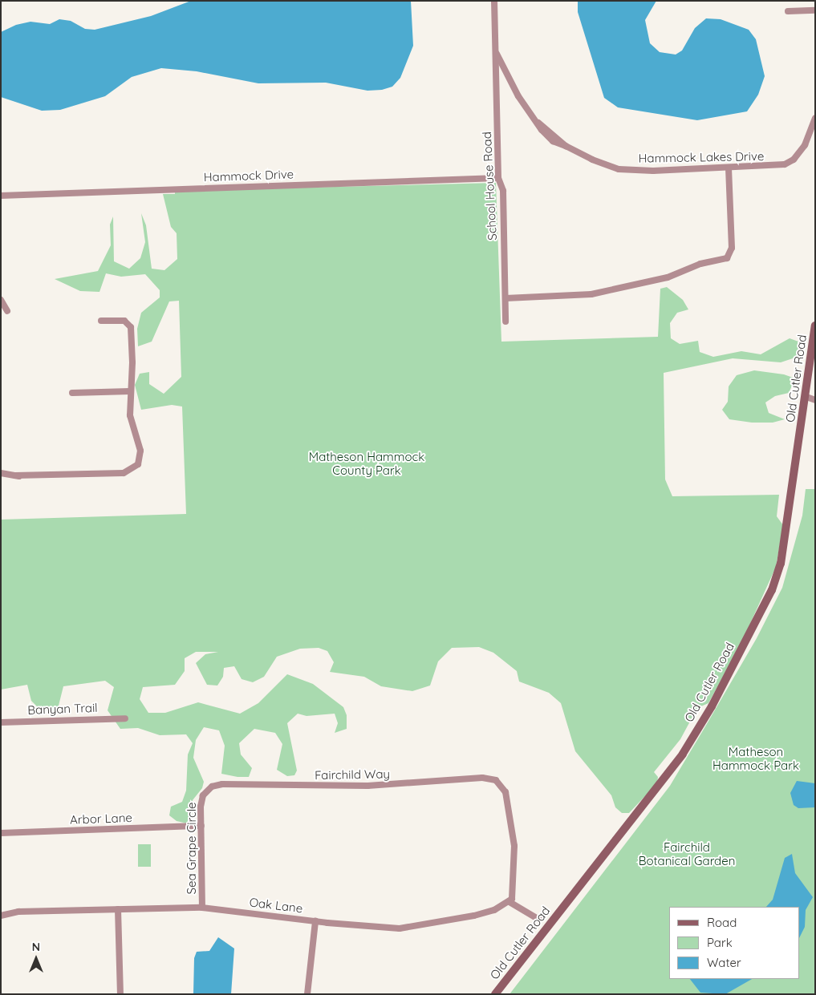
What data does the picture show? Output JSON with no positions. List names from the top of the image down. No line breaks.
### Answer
{"streets":{"main road":["Old Cutler Road"],"street":["Hammock Lakes Drive","Hammock Drive","School House Road","Banyan Trail","Fairchild Way","Arbor Lane","Sea Grape Circle","Oak Lane"]},"crossings":[["Hammock Lakes Drive","School House Road"],["Hammock Drive","School House Road"],["Fairchild Way","Sea Grape Circle"],["Fairchild Way","Oak Lane"],["Arbor Lane","Sea Grape Circle"],["Sea Grape Circle","Oak Lane"]],"parks":["Matheson Hammock County Park","Matheson Hammock Park","Fairchild Botanical Garden"],"legend":["Road","Park","Water"],"north":"top"}
